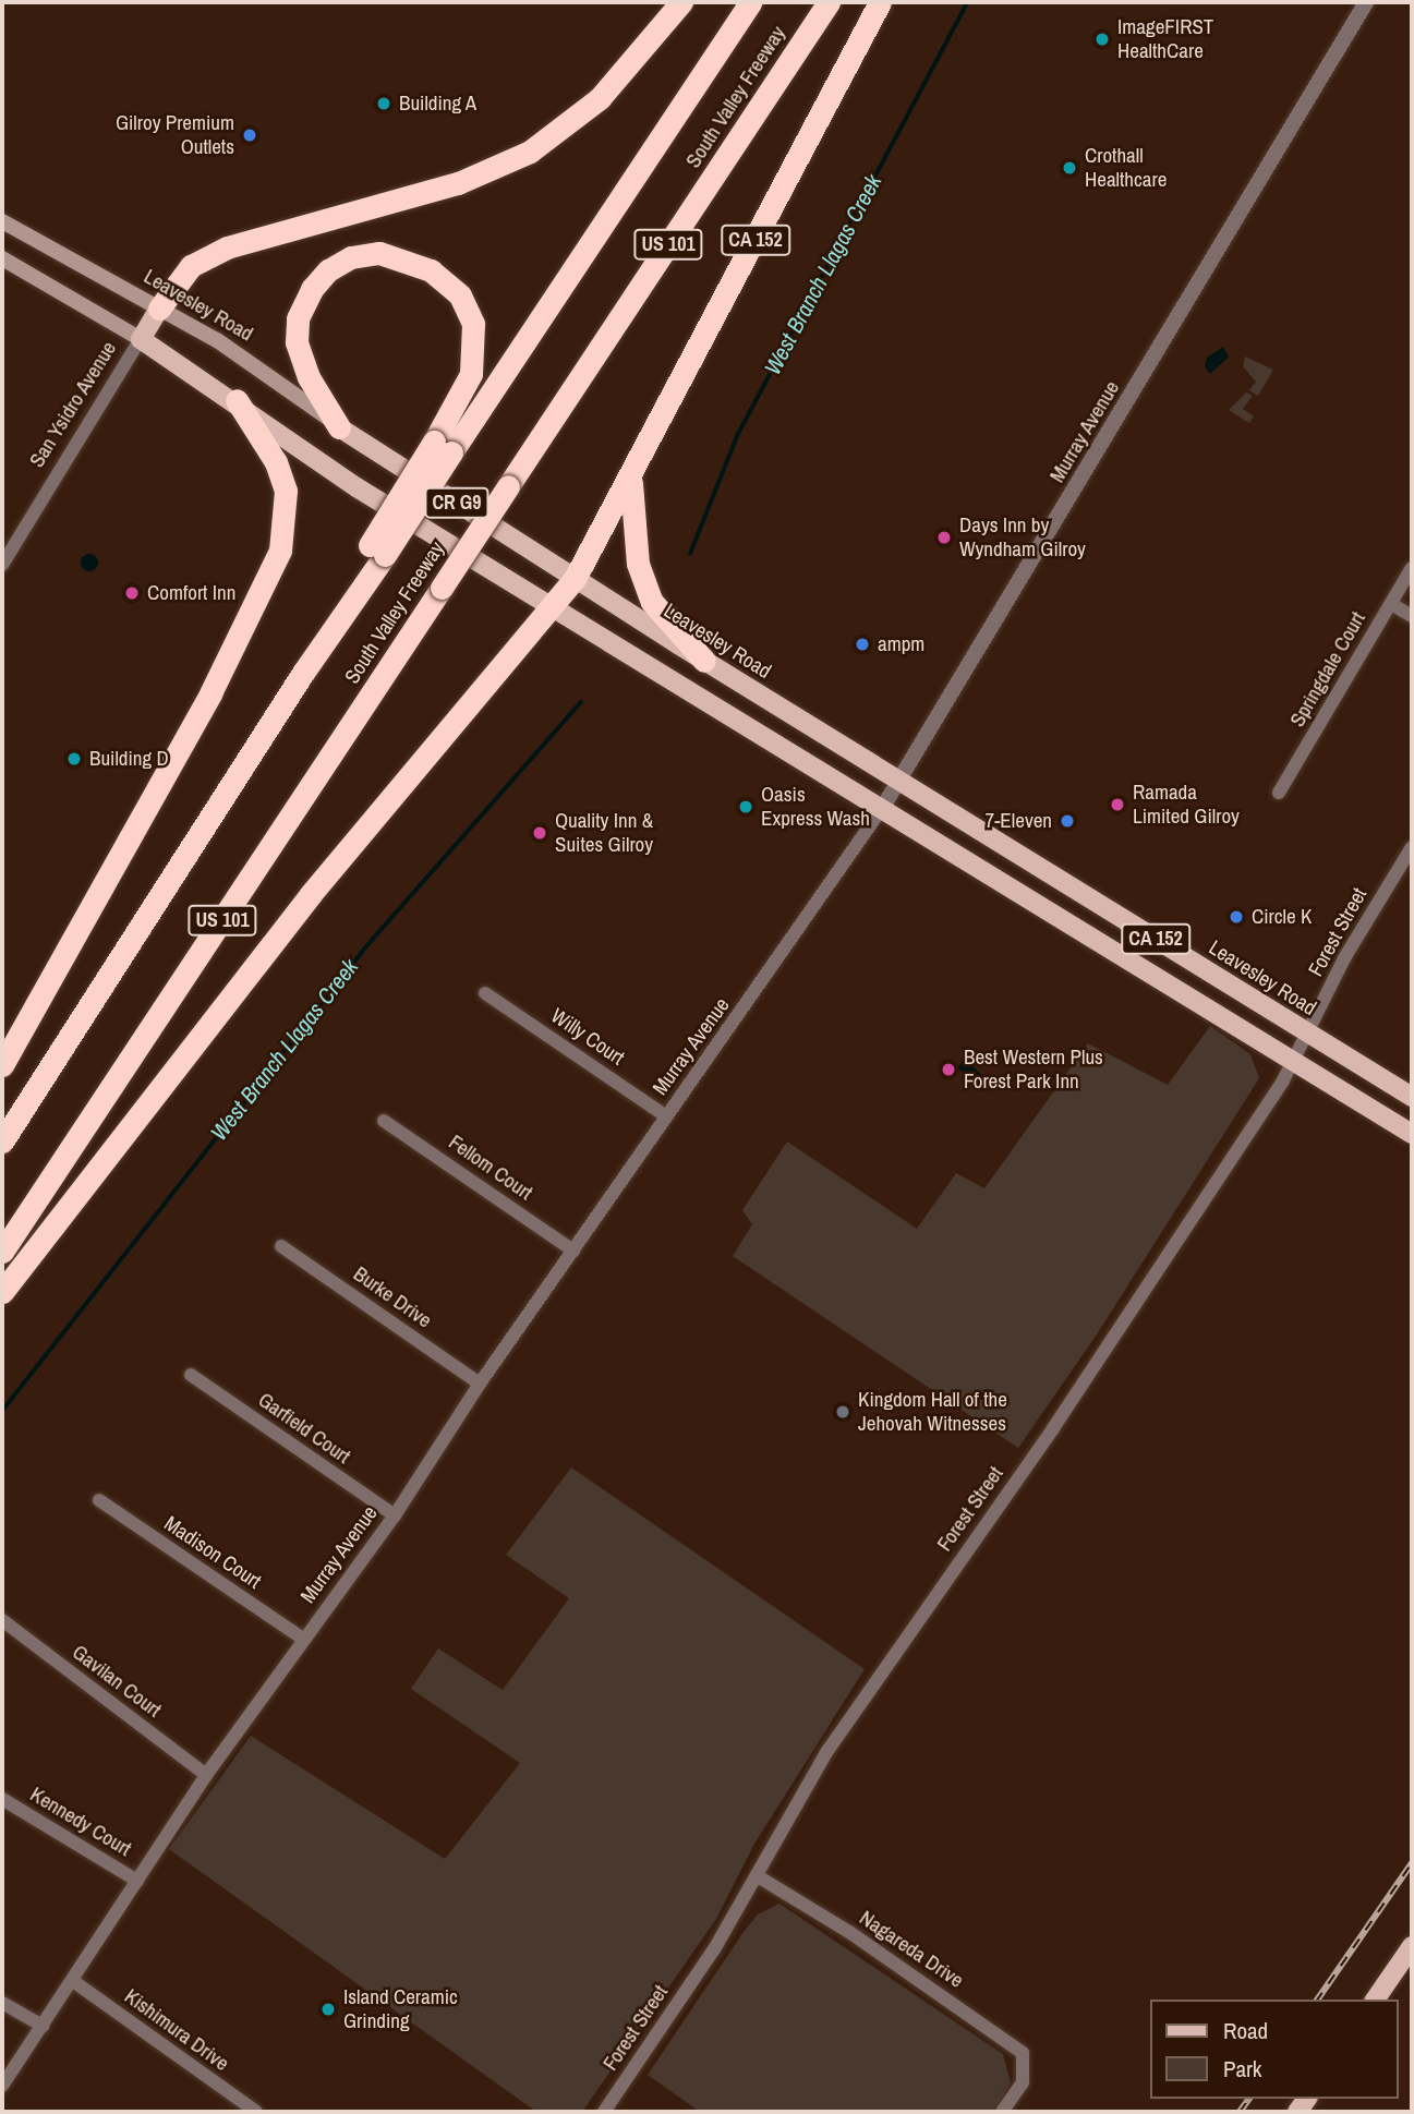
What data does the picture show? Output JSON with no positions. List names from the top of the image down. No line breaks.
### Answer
{"streets":{"highway":["South Valley Freeway","CA 152","US 101"],"main road":["Leavesley Road","San Ysidro Avenue","CR G9"],"street":["Murray Avenue","Springdale Court","Forest Street","Willy Court","Fellom Court","Burke Drive","Garfield Court","Madison Court","Gavilan Court","Kennedy Court","Nagareda Drive","Kishimura Drive"]},"crossings":[["CA 152","Leavesley Road"],["CA 152","San Ysidro Avenue"],["CA 152","Murray Avenue"],["CA 152","Forest Street"],["Leavesley Road","San Ysidro Avenue"],["Leavesley Road","Murray Avenue"],["Leavesley Road","Forest Street"],["Murray Avenue","Willy Court"],["Murray Avenue","Fellom Court"],["Murray Avenue","Burke Drive"],["Murray Avenue","Garfield Court"],["Murray Avenue","Madison Court"],["Murray Avenue","Gavilan Court"],["Murray Avenue","Kennedy Court"],["Murray Avenue","Kishimura Drive"],["Forest Street","Nagareda Drive"]],"water":["West Branch Llagas Creek"],"places":["ImageFIRST HealthCare","Building A","Gilroy Premium Outlets","Crothall Healthcare","Days Inn by Wyndham Gilroy","Comfort Inn","ampm","Building D","Ramada Limited Gilroy","Oasis Express Wash","7-Eleven","Quality Inn & Suites Gilroy","Circle K","Best Western Plus Forest Park Inn","Kingdom Hall of the Jehovah Witnesses","Island Ceramic Grinding"],"legend":["Road","Park"]}
